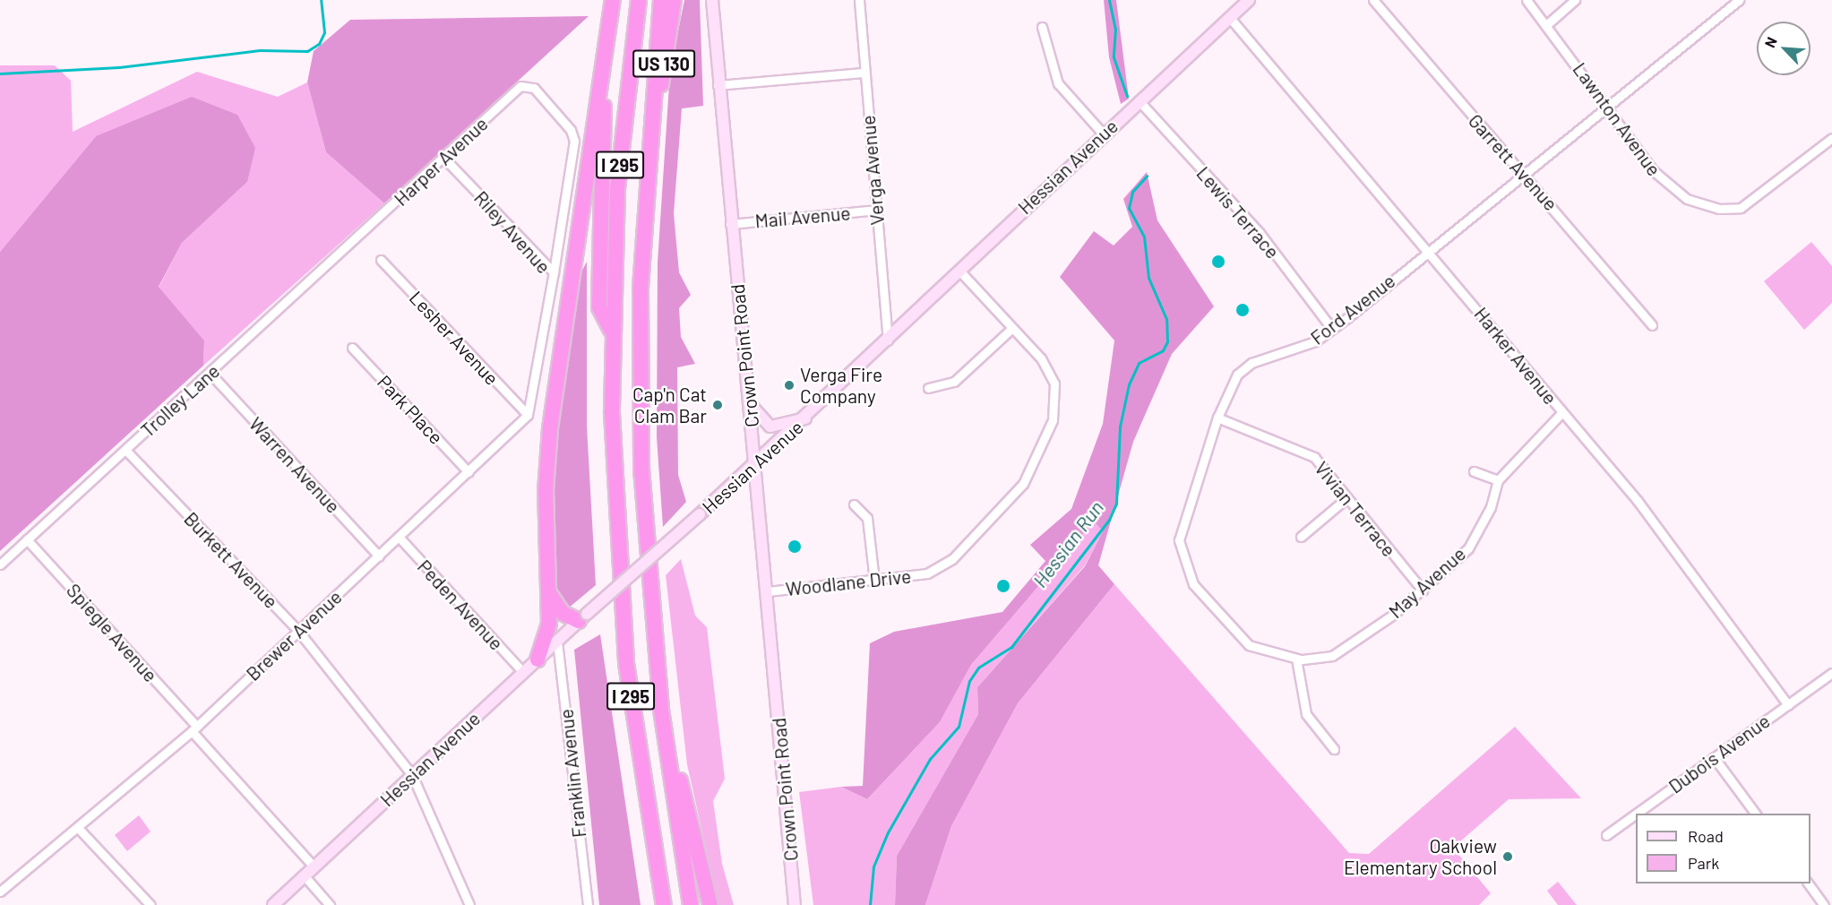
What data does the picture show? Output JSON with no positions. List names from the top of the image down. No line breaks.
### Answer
{"streets":{"highway":["US 130","I 295"],"main road":["Hessian Avenue","Crown Point Road"],"street":["Lawnton Avenue","Harper Avenue","Garrett Avenue","Verga Avenue","Lewis Terrace","Mail Avenue","Riley Avenue","Ford Avenue","Lesher Avenue","Harker Avenue","Trolley Lane","Park Place","Warren Avenue","Vivian Terrace","Burkett Avenue","Woodlane Drive","May Avenue","Peden Avenue","Spiegle Avenue","Brewer Avenue","Dubois Avenue","Franklin Avenue"]},"crossings":[["US 130","I 295"],["Lawnton Avenue","Ford Avenue"],["Harper Avenue","Riley Avenue"],["Harper Avenue","Trolley Lane"],["Garrett Avenue","Ford Avenue"],["Hessian Avenue","Verga Avenue"],["Hessian Avenue","Lewis Terrace"],["Hessian Avenue","Crown Point Road"],["Hessian Avenue","Harker Avenue"],["Hessian Avenue","Burkett Avenue"],["Hessian Avenue","Woodlane Drive"],["Hessian Avenue","Peden Avenue"],["Hessian Avenue","Spiegle Avenue"],["Hessian Avenue","Franklin Avenue"],["Verga Avenue","Mail Avenue"],["Lewis Terrace","Ford Avenue"],["Mail Avenue","Crown Point Road"],["Riley Avenue","Lesher Avenue"],["Riley Avenue","Brewer Avenue"],["Ford Avenue","Harker Avenue"],["Ford Avenue","Vivian Terrace"],["Ford Avenue","May Avenue"],["Lesher Avenue","Brewer Avenue"],["Crown Point Road","Woodlane Drive"],["Harker Avenue","May Avenue"],["Harker Avenue","Dubois Avenue"],["Trolley Lane","Warren Avenue"],["Trolley Lane","Burkett Avenue"],["Trolley Lane","Spiegle Avenue"],["Park Place","Brewer Avenue"],["Warren Avenue","Brewer Avenue"],["Vivian Terrace","May Avenue"],["Burkett Avenue","Brewer Avenue"],["Peden Avenue","Brewer Avenue"],["Spiegle Avenue","Brewer Avenue"]],"water":["Hessian Run"],"places":["Verga Fire Company","Cap'n Cat Clam Bar","Oakview Elementary School"],"legend":["Road","Park"],"north":"top left"}
